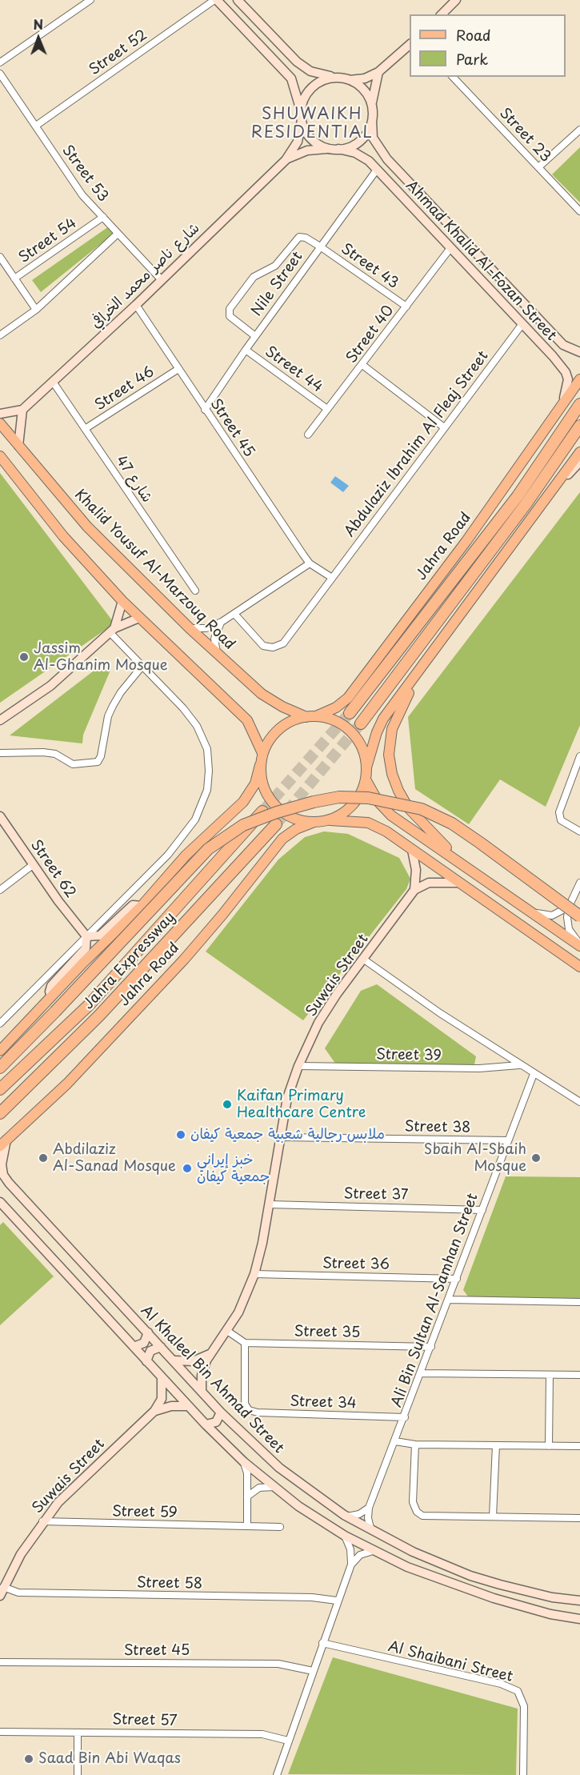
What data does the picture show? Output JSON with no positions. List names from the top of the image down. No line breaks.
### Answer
{"streets":{"highway":["Jahra Road","Jahra Expressway"],"main road":["Khalid Yousuf Al-Marzouq Road"],"street":["Street 52","Street 23","Street 53","Street 54","Ahmad Khalid Al-Fozan Street","Street 43","شارع ناصر محمد الخرافي","Nile Street","Street 40","Street 44","Street 46","Street 45","Abdulaziz Ibrahim Al Fleaj Street","شارع 47","Street 62","Suwais Street","Street 39","Street 38","Street 37","Street 36","Ali Bin Sultan Al-Samhan Street","Street 35","Al Khaleel Bin Ahmad Street","Street 34","Street 59","Street 58","Al Shaibani Street","Street 57"]},"crossings":[["Street 52","Street 53"],["Street 53","Street 54"],["Street 53","شارع ناصر محمد الخرافي"],["Ahmad Khalid Al-Fozan Street","شارع ناصر محمد الخرافي"],["Ahmad Khalid Al-Fozan Street","Nile Street"],["Ahmad Khalid Al-Fozan Street","Street 40"],["Ahmad Khalid Al-Fozan Street","Abdulaziz Ibrahim Al Fleaj Street"],["Ahmad Khalid Al-Fozan Street","Jahra Road"],["Street 43","Nile Street"],["Street 43","Street 40"],["شارع ناصر محمد الخرافي","Street 45"],["شارع ناصر محمد الخرافي","شارع 47"],["Nile Street","Street 44"],["Nile Street","Street 45"],["Street 40","Street 44"],["Street 46","Street 45"],["Street 46","شارع 47"],["Jahra Road","Khalid Yousuf Al-Marzouq Road"],["Jahra Road","Al Khaleel Bin Ahmad Street"],["Suwais Street","Street 39"],["Suwais Street","Street 38"],["Suwais Street","Street 37"],["Suwais Street","Street 36"],["Suwais Street","Al Khaleel Bin Ahmad Street"],["Suwais Street","Street 59"],["Suwais Street","Street 58"],["Street 38","Ali Bin Sultan Al-Samhan Street"],["Street 37","Ali Bin Sultan Al-Samhan Street"],["Street 36","Ali Bin Sultan Al-Samhan Street"],["Ali Bin Sultan Al-Samhan Street","Street 35"],["Ali Bin Sultan Al-Samhan Street","Street 34"],["Street 35","Street 34"]],"districts":["SHUWAIKH RESIDENTIAL"],"places":["Jassim Al-Ghanim Mosque","Kaifan Primary Healthcare Centre","ملابس رجالية شعبية جمعية كيفان","Abdilaziz Al-Sanad Mosque","Sbaih Al-Sbaih Mosque","خبز إيراني جمعية كيفان","Saad Bin Abi Waqas"],"legend":["Road","Park"],"north":"top"}
